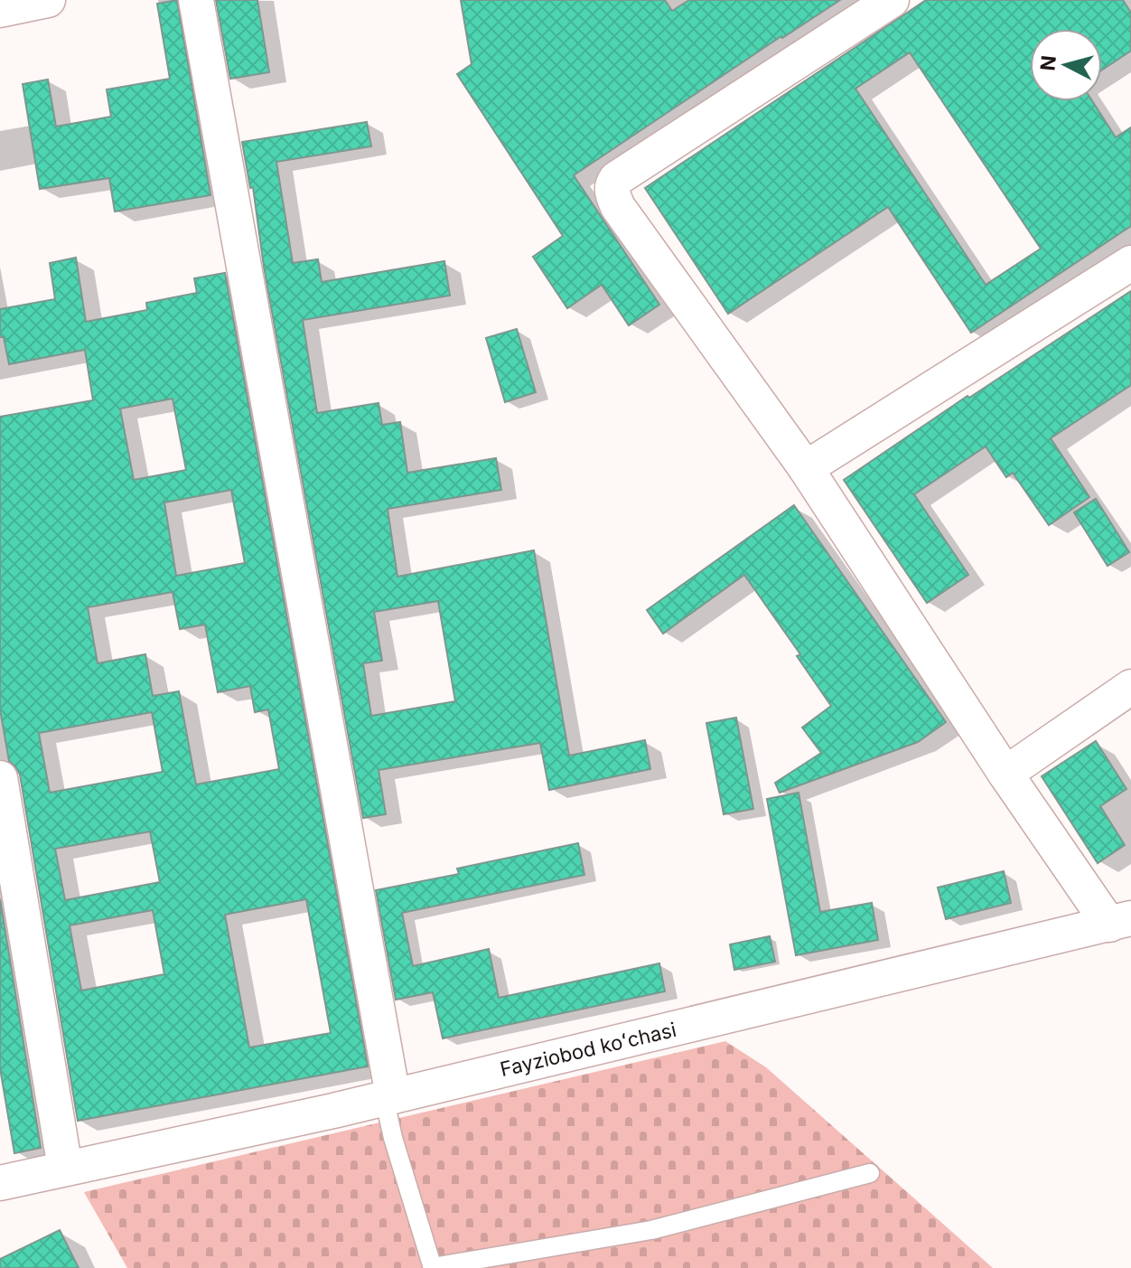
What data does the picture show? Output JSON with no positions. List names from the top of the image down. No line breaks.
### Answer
{"streets":{"street":["Fayziobod koʻchasi"]},"north":"left"}
